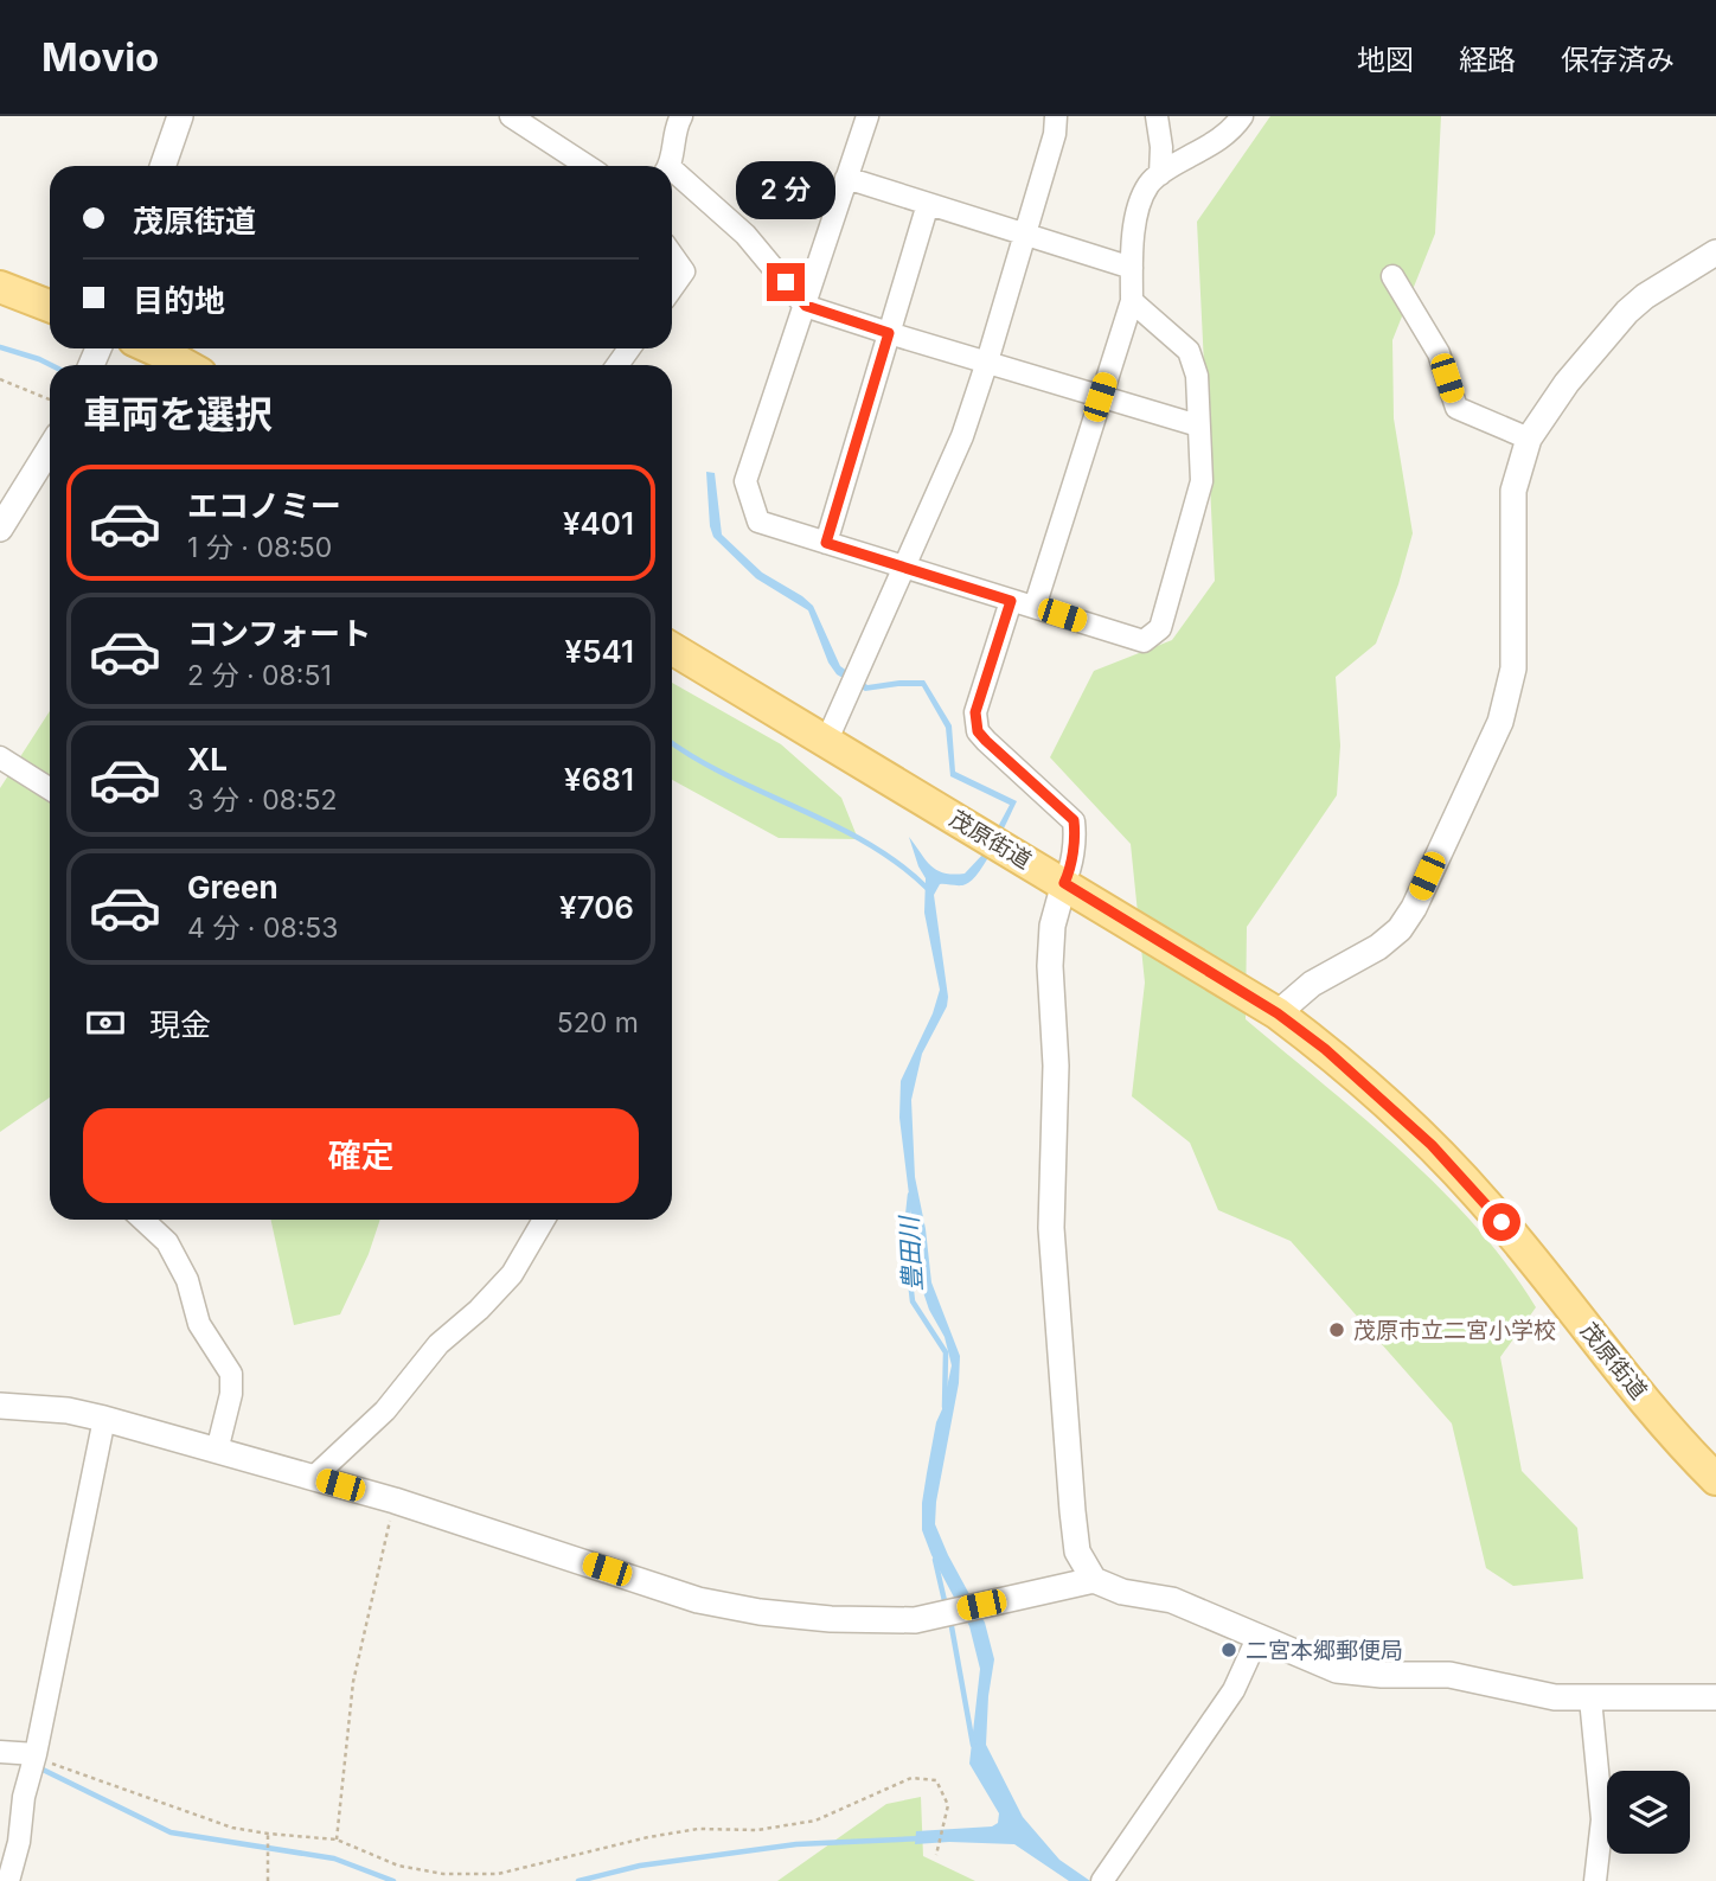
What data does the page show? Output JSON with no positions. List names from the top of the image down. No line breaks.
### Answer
{"streets":{"main road":["茂原街道"]},"water":["豊田川"],"places":["茂原市立二宮小学校","二宮本郷郵便局"],"page":{"header":"Movio","nav":["地図","経路","保存済み"],"bubble":"2 分","banner":["茂原街道","目的地"],"heading":"車両を選択","list":[{"name":"エコノミー","note":"1 分 · 08:50","value":"¥401"},{"name":"コンフォート","note":"2 分 · 08:51","value":"¥541"},{"name":"XL","note":"3 分 · 08:52","value":"¥681"},{"name":"Green","note":"4 分 · 08:53","value":"¥706"}],"pay":["現金","520 m"],"buttons":"確定"}}
